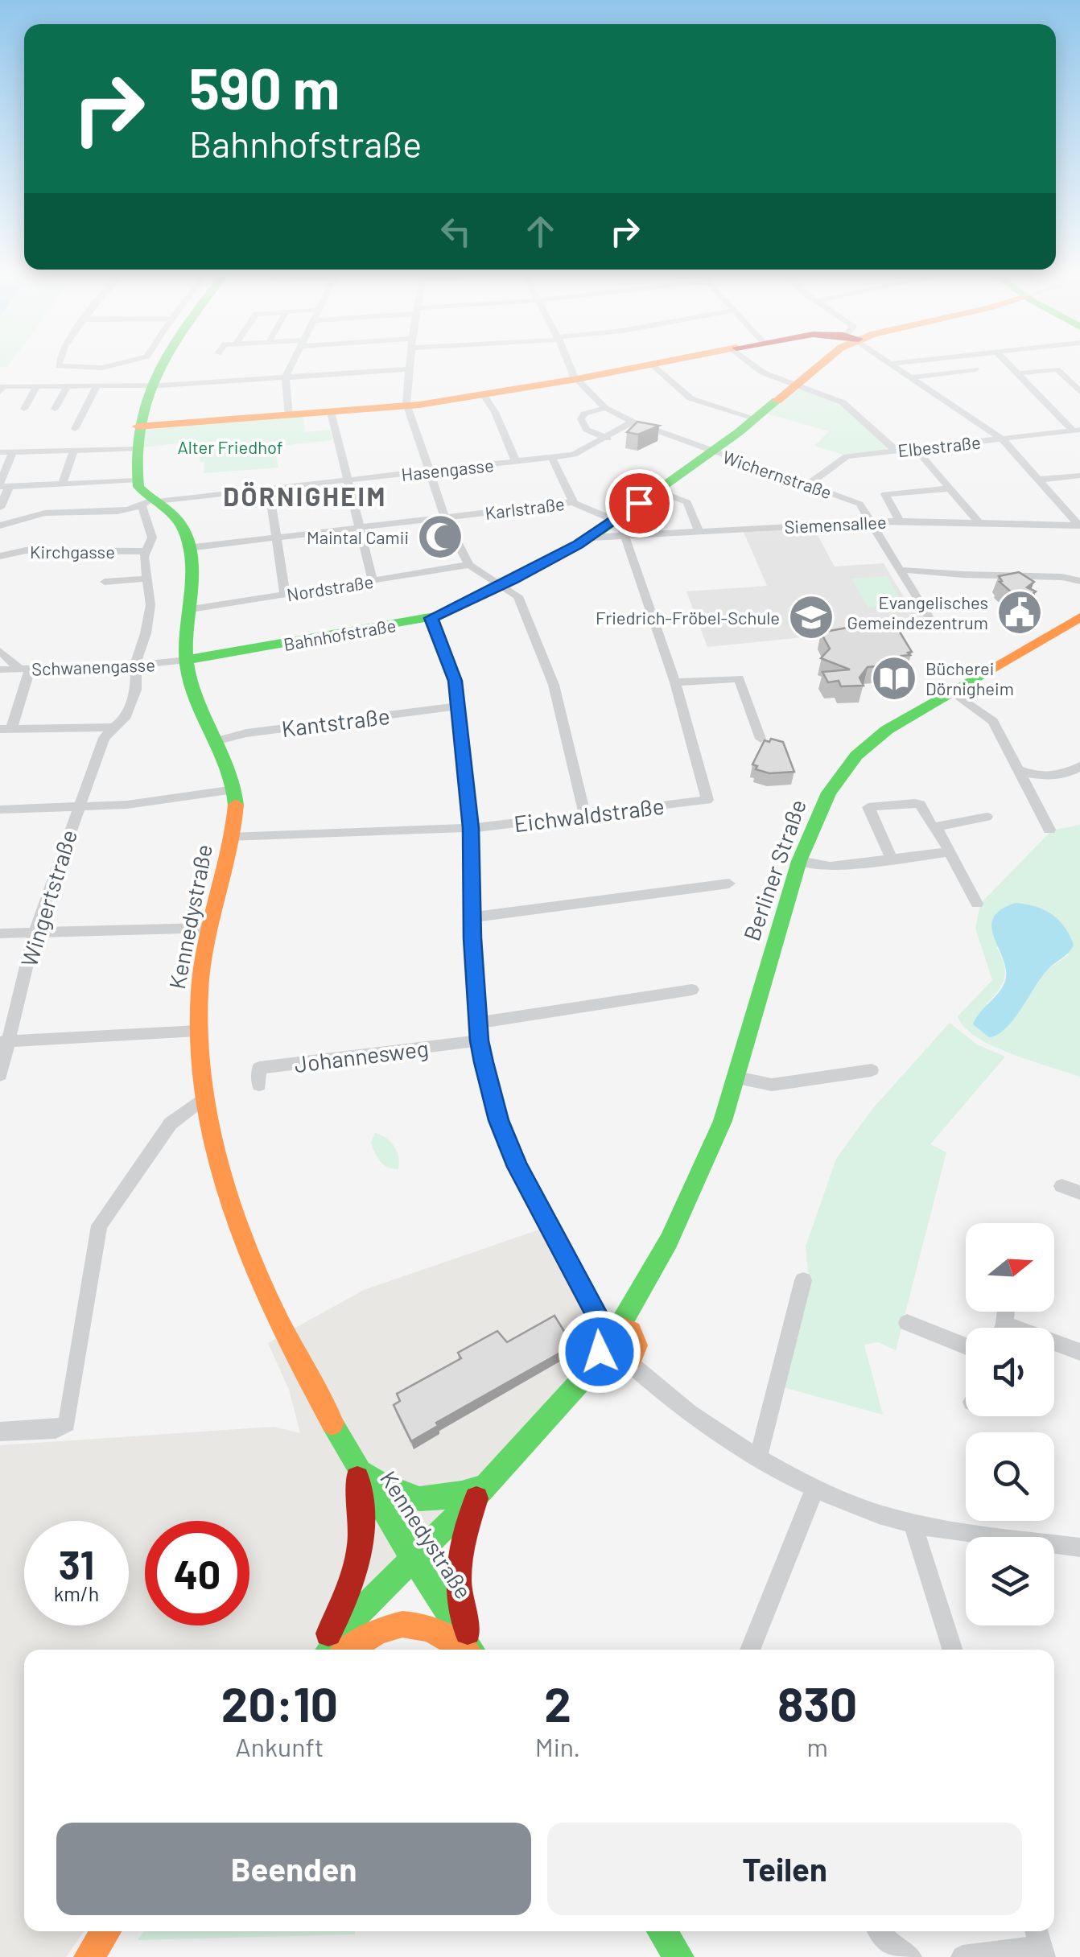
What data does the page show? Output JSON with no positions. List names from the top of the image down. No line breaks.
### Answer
{"streets":{"street":["Elbestraße","Hasengasse","Wichernstraße","Karlstraße","Siemensallee","Kirchgasse","Nordstraße","Bahnhofstraße","Schwanengasse","Kantstraße","Eichwaldstraße","Berliner Straße","Wingertstraße","Kennedystraße","Johannesweg"]},"crossings":[["Elbestraße","Wichernstraße"],["Hasengasse","Wichernstraße"],["Hasengasse","Wingertstraße"],["Hasengasse","Kennedystraße"],["Wichernstraße","Siemensallee"],["Wichernstraße","Bahnhofstraße"],["Karlstraße","Kennedystraße"],["Siemensallee","Bahnhofstraße"],["Kirchgasse","Wingertstraße"],["Nordstraße","Kennedystraße"],["Bahnhofstraße","Schwanengasse"],["Bahnhofstraße","Kennedystraße"],["Schwanengasse","Wingertstraße"],["Schwanengasse","Kennedystraße"],["Kantstraße","Kennedystraße"],["Eichwaldstraße","Kennedystraße"],["Wingertstraße","Kennedystraße"]],"districts":["DÖRNIGHEIM"],"parks":["Alter Friedhof"],"places":{"mosque":["Maintal Camii"],"public building":["Evangelisches Gemeindezentrum"],"school or university":["Friedrich-Fröbel-Schule"],"library":["Bücherei Dörnigheim"]},"north":"right","page":{"turn":["590 m","Bahnhofstraße"],"speed":"31 km/h","limit":"40","eta":["20:10","Ankunft","2","Min.","830","m"],"buttons":["Beenden","Teilen"]}}
